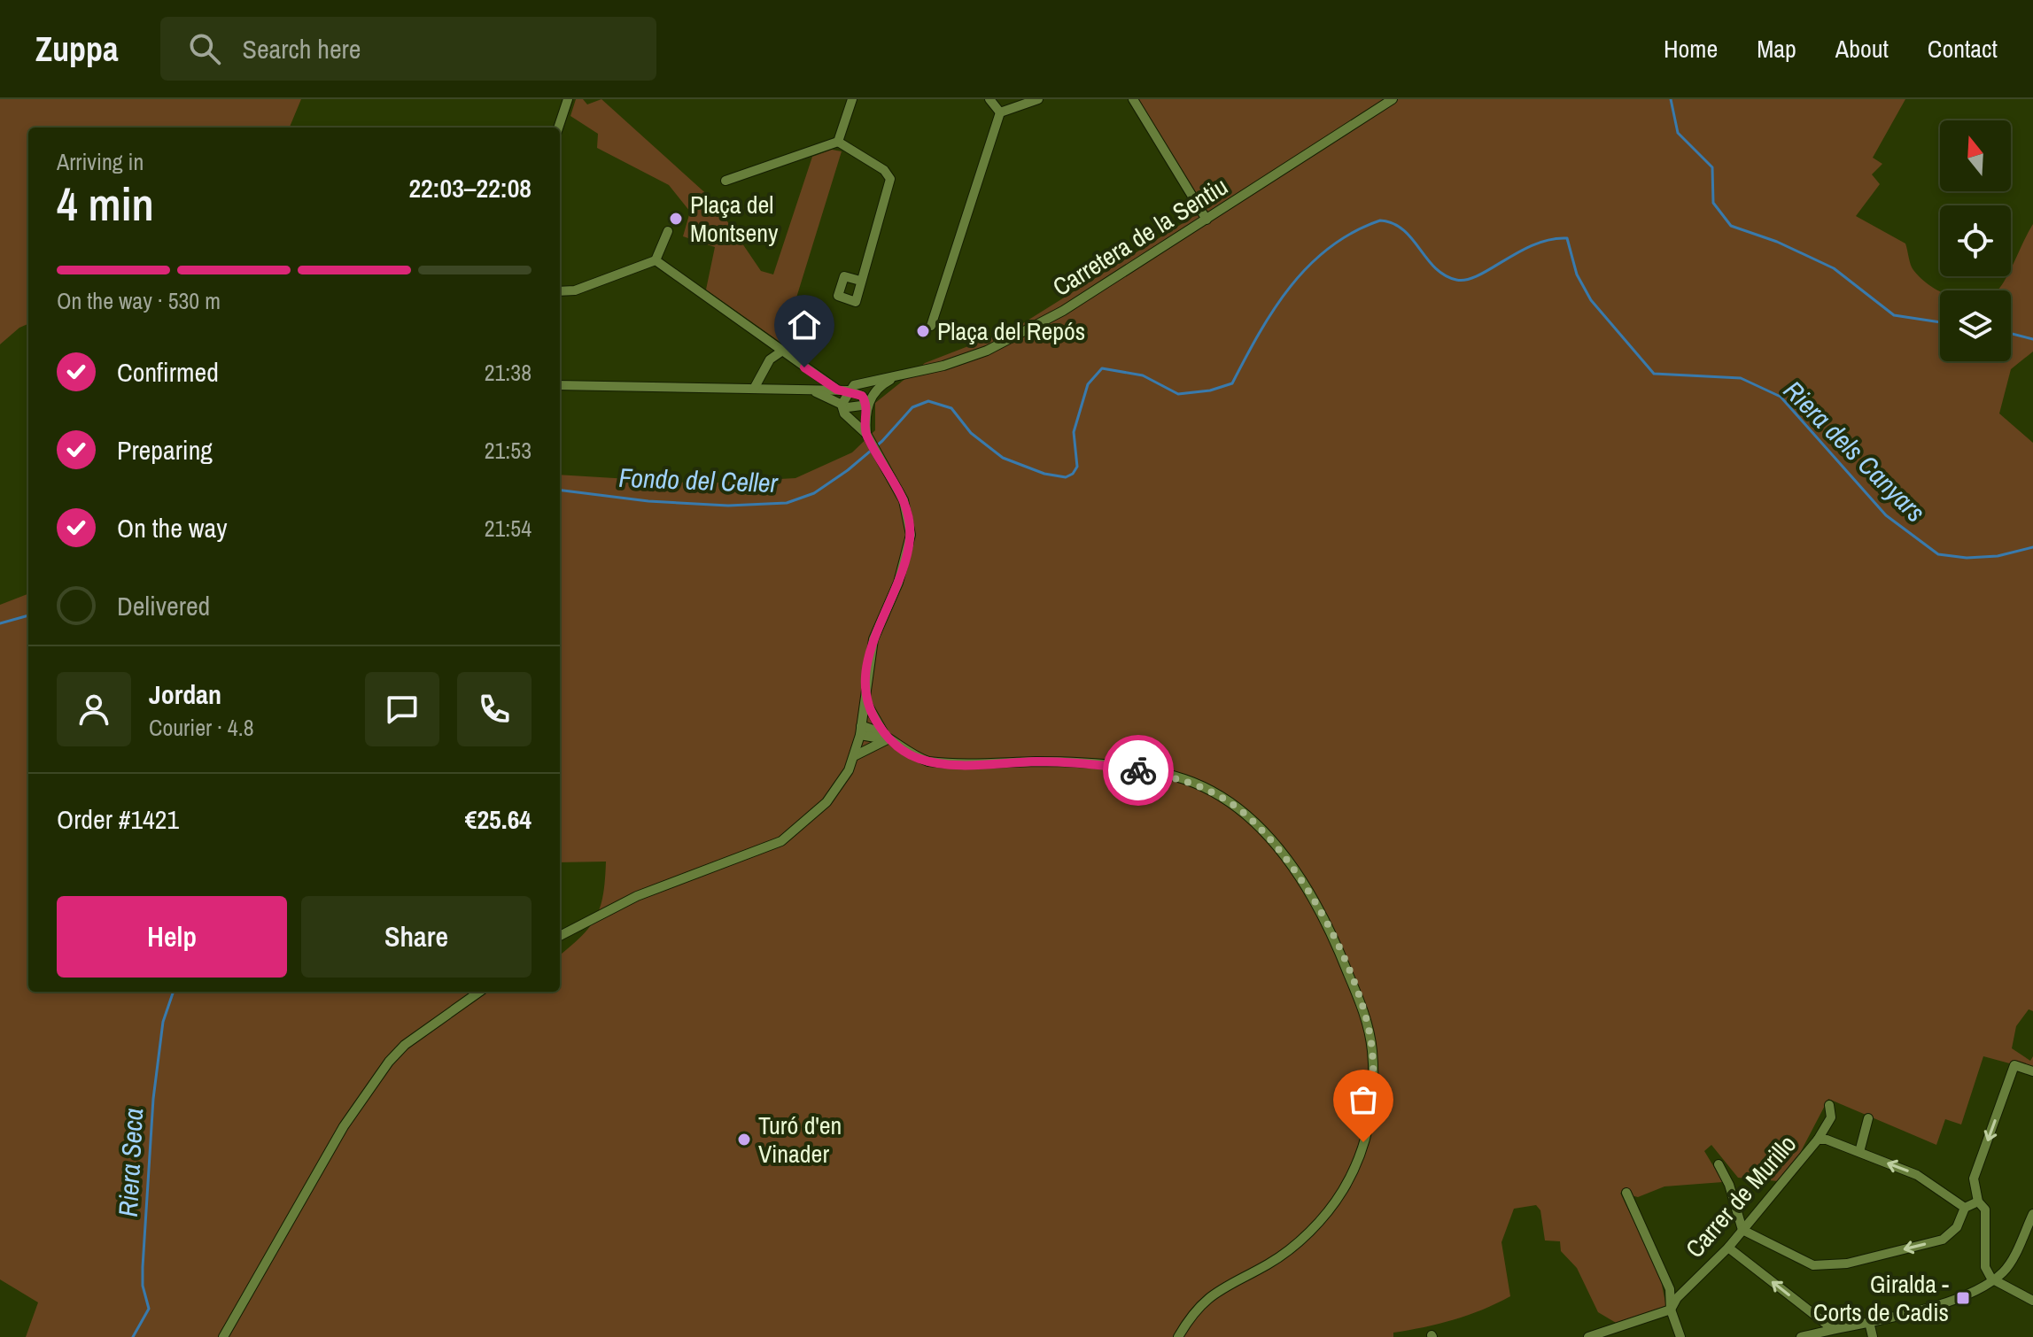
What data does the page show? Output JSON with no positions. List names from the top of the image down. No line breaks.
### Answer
{"streets":{"street":["Carretera de la Sentiu","Carrer de Murillo"]},"water":["Riera dels Canyars","Fondo del Celler","Riera Seca"],"places":{"other":["Plaça del Montseny","Plaça del Repós","Turó d'en Vinader"],"transit":["Giralda - Corts de Cadis"]},"north":"top","page":{"header":"Zuppa","search":"Search here","nav":["Home","Map","About","Contact"],"heading":["4 min","Arriving in","22:03–22:08"],"panel":["Jordan","Courier · 4.8","Order #1421","€25.64"],"bar":"On the way · 530 m","list":[["Confirmed","21:38"],["Preparing","21:53"],["On the way","21:54"],"Delivered"],"buttons":["Help","Share"]}}
